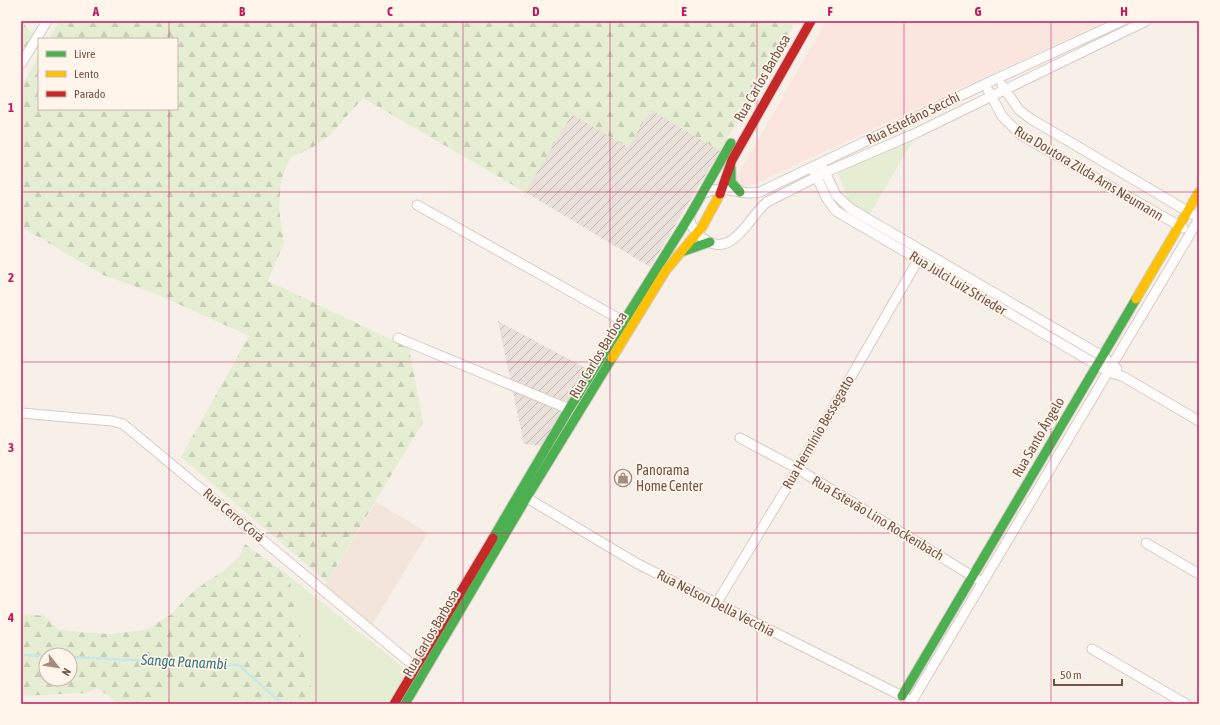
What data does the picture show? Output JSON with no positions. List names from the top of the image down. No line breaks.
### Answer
{"streets":{"street":["Rua Carlos Barbosa","Rua Estefáno Secchi","Rua Doutora Zilda Arns Neumann","Rua Julci Luiz Strieder","Rua Hermínio Bessegatto","Rua Santo Ângelo","Rua Cerro Corá","Rua Estevão Lino Rockenbach","Rua Nelson Della Vecchia"]},"crossings":[["Rua Carlos Barbosa","Rua Estefáno Secchi"],["Rua Carlos Barbosa","Rua Cerro Corá"],["Rua Carlos Barbosa","Rua Nelson Della Vecchia"],["Rua Estefáno Secchi","Rua Doutora Zilda Arns Neumann"],["Rua Estefáno Secchi","Rua Julci Luiz Strieder"],["Rua Doutora Zilda Arns Neumann","Rua Santo Ângelo"],["Rua Julci Luiz Strieder","Rua Hermínio Bessegatto"],["Rua Julci Luiz Strieder","Rua Santo Ângelo"],["Rua Hermínio Bessegatto","Rua Estevão Lino Rockenbach"],["Rua Hermínio Bessegatto","Rua Nelson Della Vecchia"],["Rua Santo Ângelo","Rua Estevão Lino Rockenbach"],["Rua Santo Ângelo","Rua Nelson Della Vecchia"]],"water":["Sanga Panambi"],"places":{"shop":["Panorama Home Center"]},"legend":["Livre","Lento","Parado"],"scale_bar":"50 m","north":"bottom right","grid":{"columns":["A","B","C","D","E","F","G","H"],"rows":["1","2","3","4"]}}
